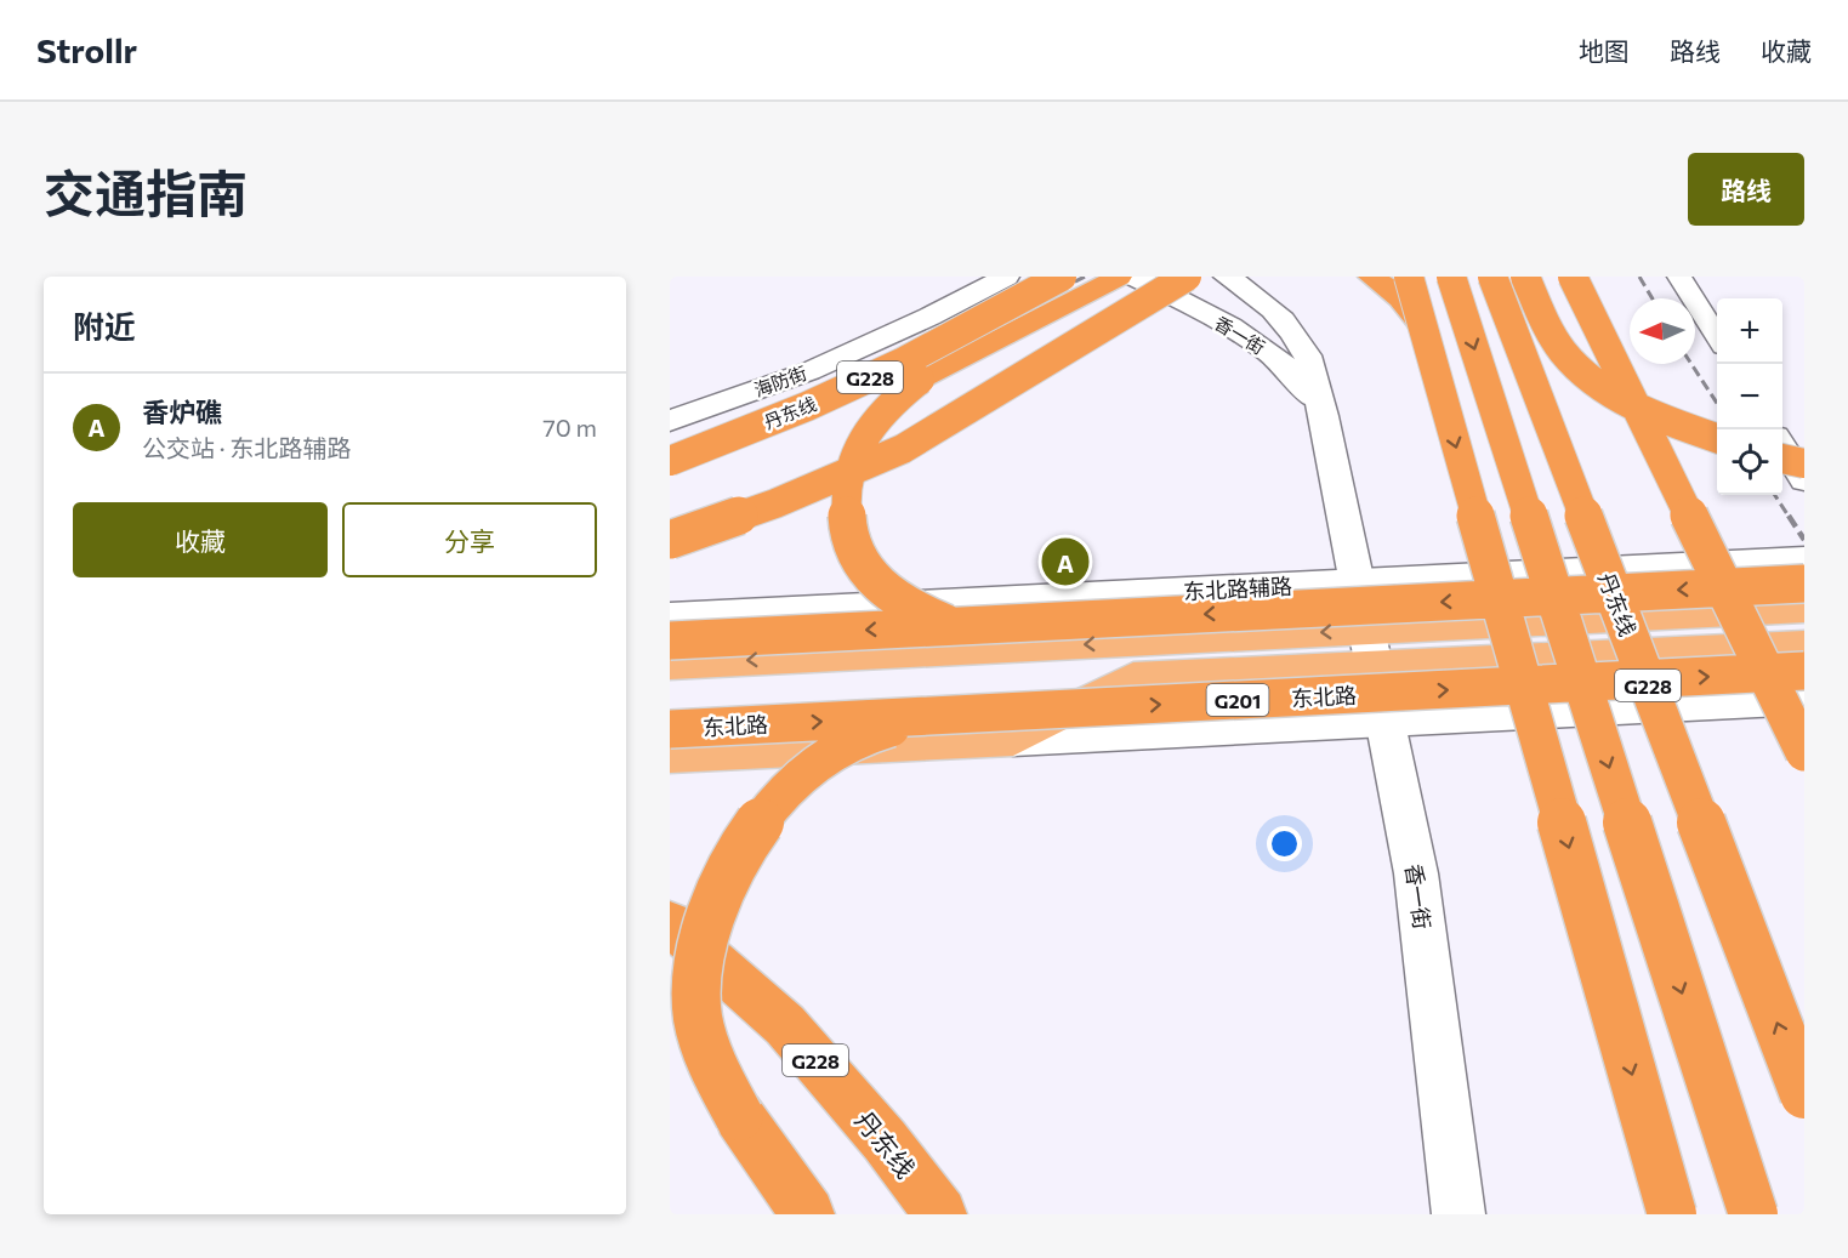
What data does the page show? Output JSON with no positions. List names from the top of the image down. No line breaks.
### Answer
{"streets":{"highway":["G228","丹东线","东北路","G201"],"street":["香一街","海防街","东北路辅路"]},"crossings":[["香一街","东北路辅路"]],"north":"left","page":{"header":"Strollr","nav":["地图","路线","收藏"],"title":"交通指南","buttons":["路线",["收藏","分享"]],"heading":"附近","map_buttons":["+","−"],"list":[{"mark":"A","name":"香炉礁","note":"公交站 · 东北路辅路","value":"70 m"}],"pins":"A"}}
